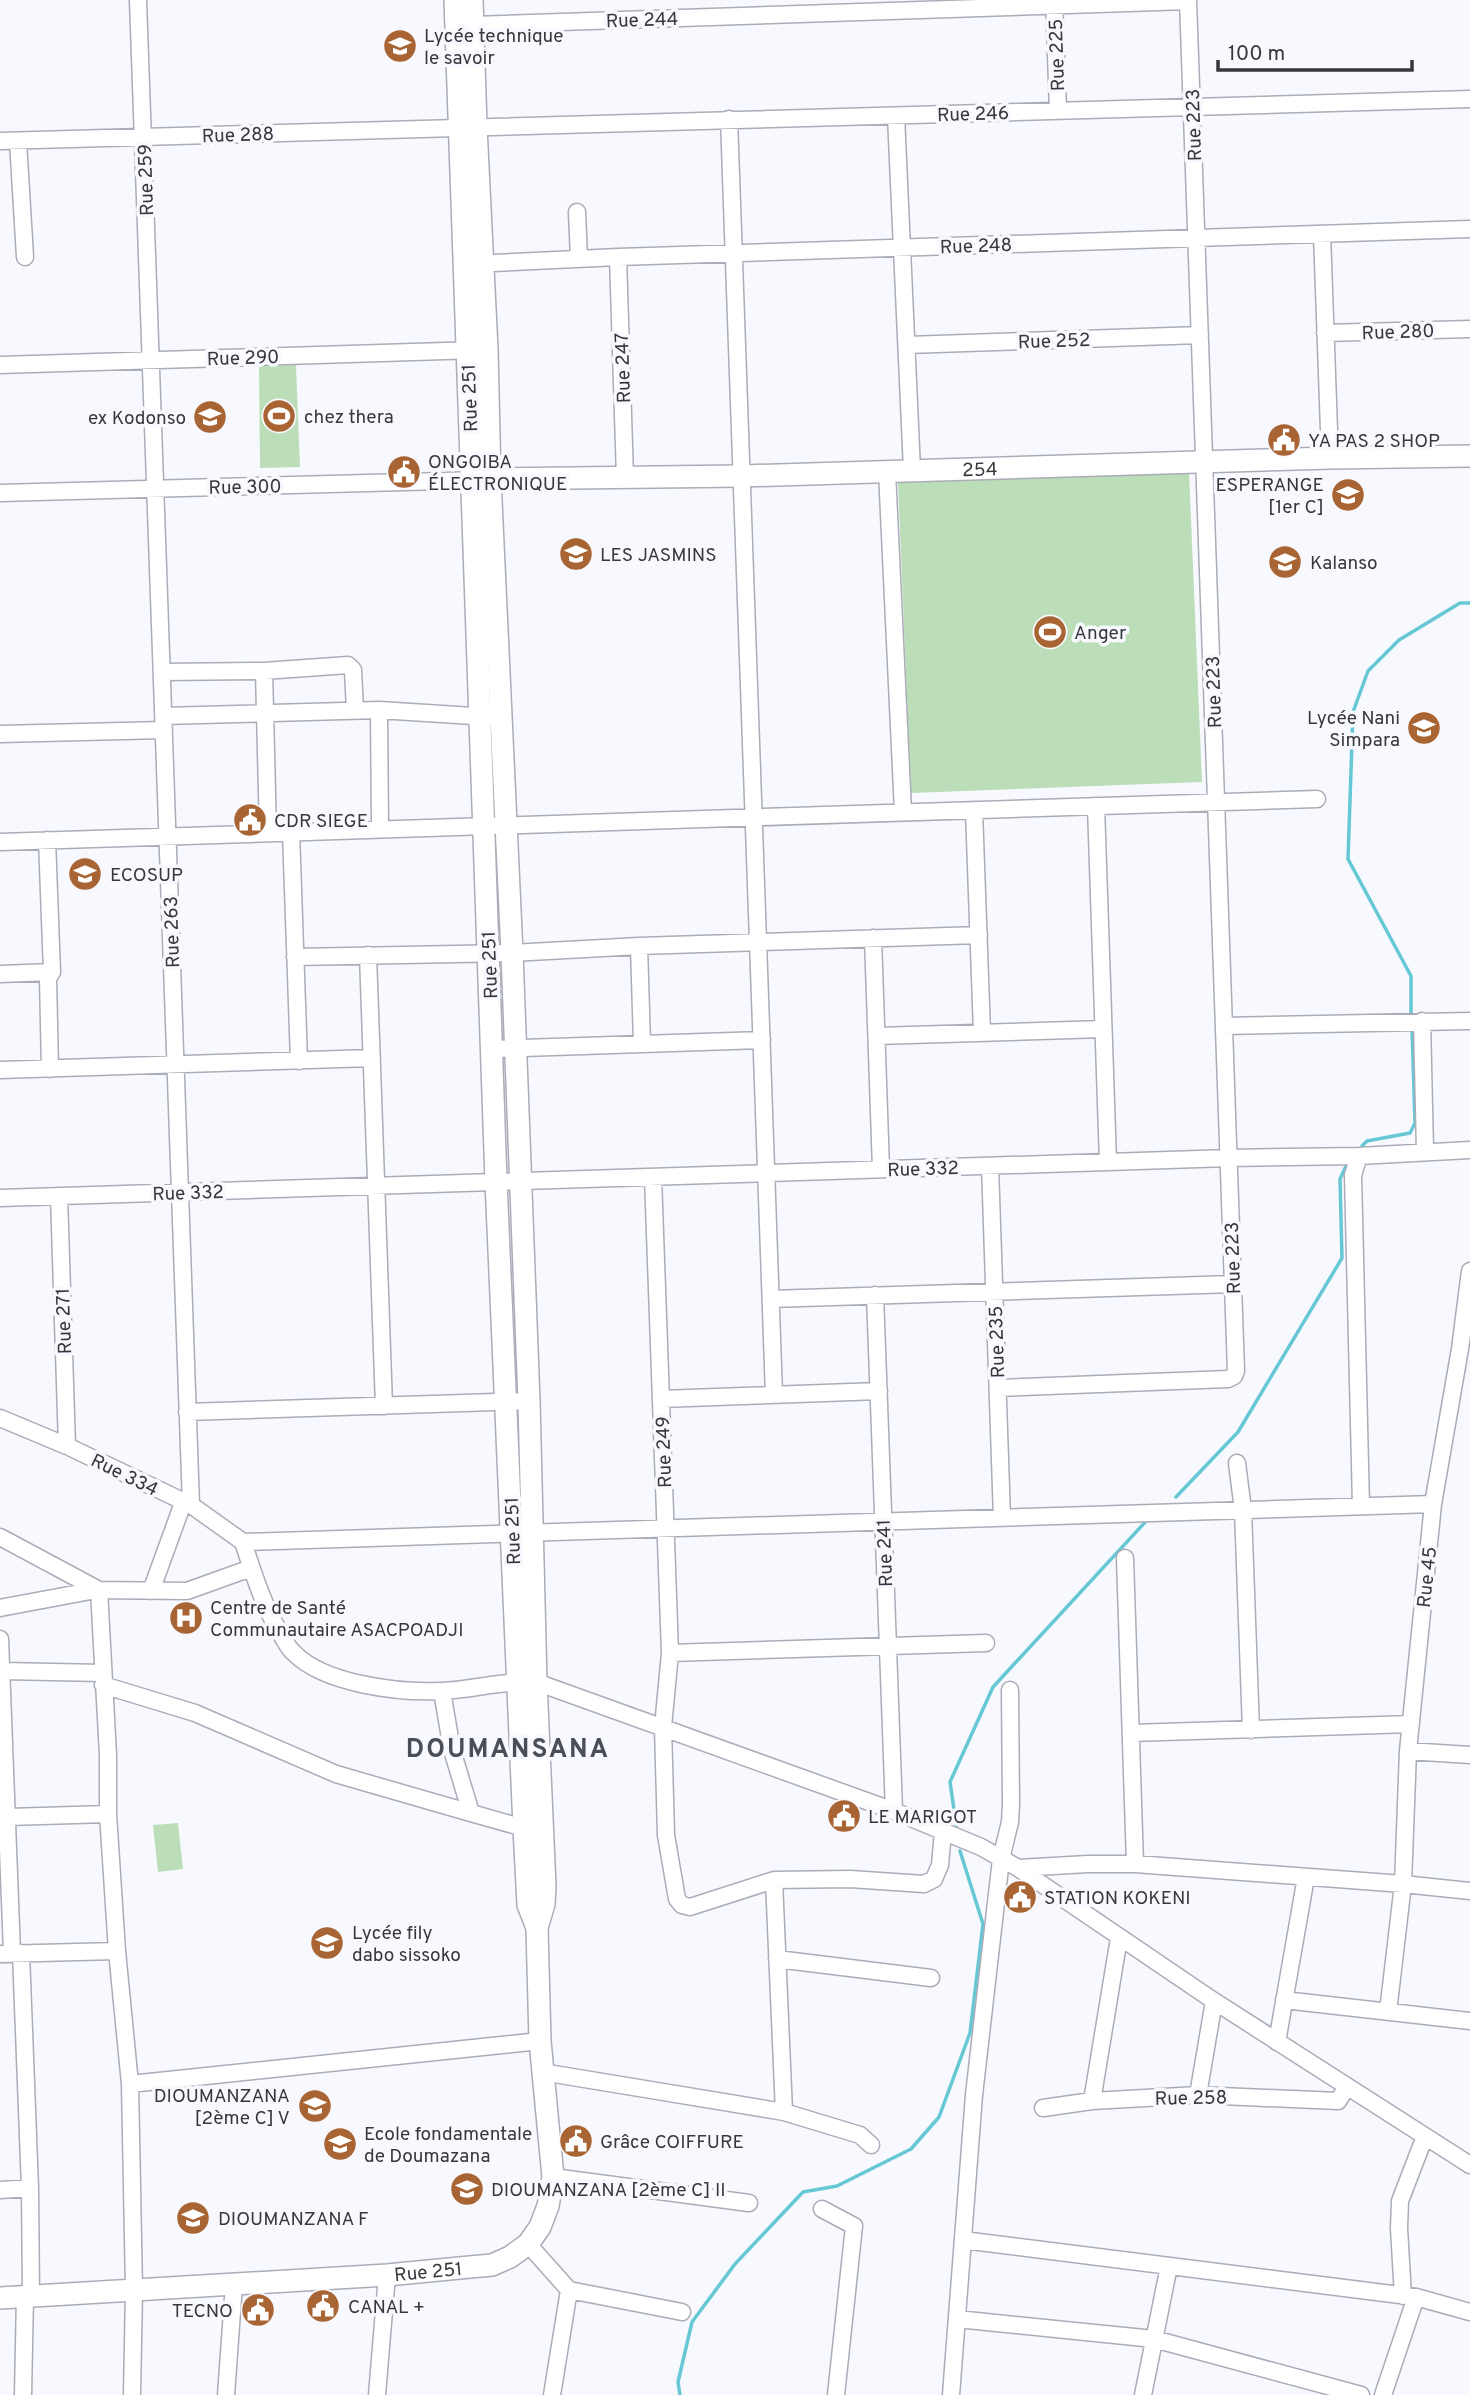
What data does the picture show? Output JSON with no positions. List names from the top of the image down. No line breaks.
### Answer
{"streets":{"main road":["Rue 251","254"],"street":["Rue 244","Rue 225","Rue 246","Rue 223","Rue 288","Rue 259","Rue 248","Rue 280","Rue 252","Rue 290","Rue 247","Rue 300","Rue 263","Rue 332","Rue 271","Rue 235","Rue 249","Rue 334","Rue 241","Rue 45","Rue 258"]},"crossings":[["Rue 244","Rue 225"],["Rue 244","Rue 223"],["Rue 244","Rue 251"],["Rue 225","Rue 246"],["Rue 246","Rue 223"],["Rue 246","Rue 288"],["Rue 246","Rue 251"],["Rue 223","Rue 248"],["Rue 223","Rue 252"],["Rue 223","254"],["Rue 223","Rue 332"],["Rue 223","Rue 235"],["Rue 288","Rue 259"],["Rue 288","Rue 251"],["Rue 259","Rue 290"],["Rue 259","Rue 263"],["Rue 248","Rue 247"],["Rue 248","Rue 251"],["Rue 290","Rue 251"],["Rue 290","Rue 263"],["Rue 247","254"],["Rue 251","254"],["Rue 251","Rue 300"],["Rue 251","Rue 332"],["254","Rue 300"],["Rue 300","Rue 263"],["Rue 263","Rue 332"],["Rue 263","Rue 334"],["Rue 332","Rue 271"],["Rue 332","Rue 235"],["Rue 332","Rue 249"],["Rue 271","Rue 334"]],"districts":["DOUMANSANA"],"places":{"school or university":["Lycée technique le savoir","ex Kodonso","ESPERANGE [1er C]","LES JASMINS","Kalanso","Lycée Nani Simpara","ECOSUP","Lycée fily dabo sissoko","DIOUMANZANA [2ème C] V","Ecole fondamentale de Doumazana","DIOUMANZANA [2ème C] II","DIOUMANZANA F"],"sports":["chez thera","Anger"],"public building":["YA PAS 2 SHOP","ONGOIBA ÉLECTRONIQUE","CDR SIEGE","LE MARIGOT","STATION KOKENI","Grâce COIFFURE","CANAL +","TECNO"],"hospital":["Centre de Santé Communautaire ASACPOADJI"]},"scale_bar":"100 m"}
